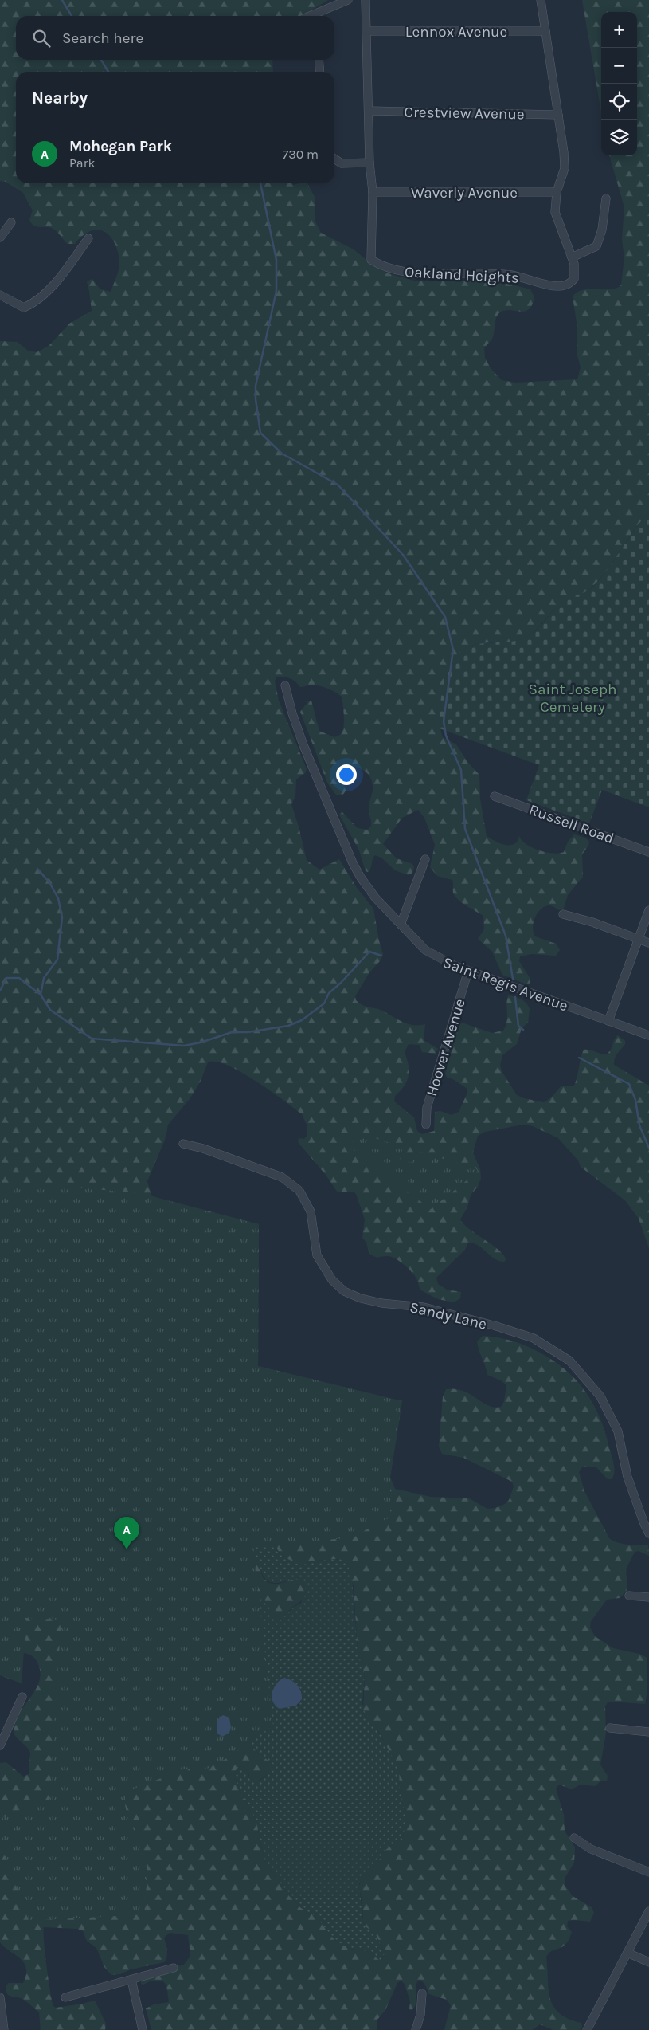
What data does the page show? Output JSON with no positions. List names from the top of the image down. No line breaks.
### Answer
{"streets":{"street":["Lennox Avenue","Crestview Avenue","Waverly Avenue","Oakland Heights","Russell Road","Saint Regis Avenue","Hoover Avenue","Sandy Lane"]},"crossings":[["Lennox Avenue","Oakland Heights"],["Crestview Avenue","Oakland Heights"],["Waverly Avenue","Oakland Heights"],["Saint Regis Avenue","Hoover Avenue"]],"parks":["Saint Joseph Cemetery"],"page":{"map_buttons":["+","−"],"search":"Search here","heading":"Nearby","list":[{"mark":"A","name":"Mohegan Park","note":"Park","value":"730 m"}],"pins":"A"}}
